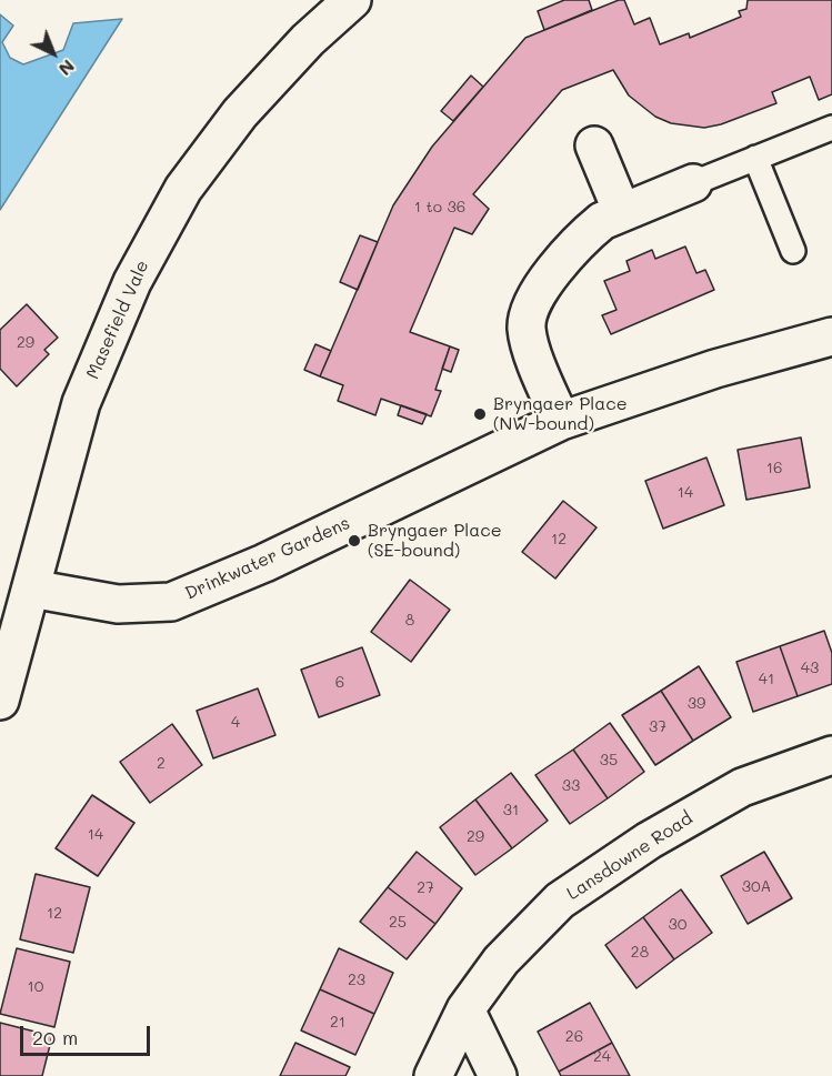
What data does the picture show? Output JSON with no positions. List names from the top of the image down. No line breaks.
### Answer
{"streets":{"street":["Masefield Vale","Drinkwater Gardens","Lansdowne Road"]},"crossings":[["Masefield Vale","Drinkwater Gardens"]],"places":["Bryngaer Place (NW-bound)","Bryngaer Place (SE-bound)"],"house_numbers":["1 to 36","29","16","14","12","8","43","41","6","39","4","37","35","2","33","31","14","29","30A","27","12","25","30","28","23","10","21","26","24"],"scale_bar":"20 m","north":"bottom right"}
